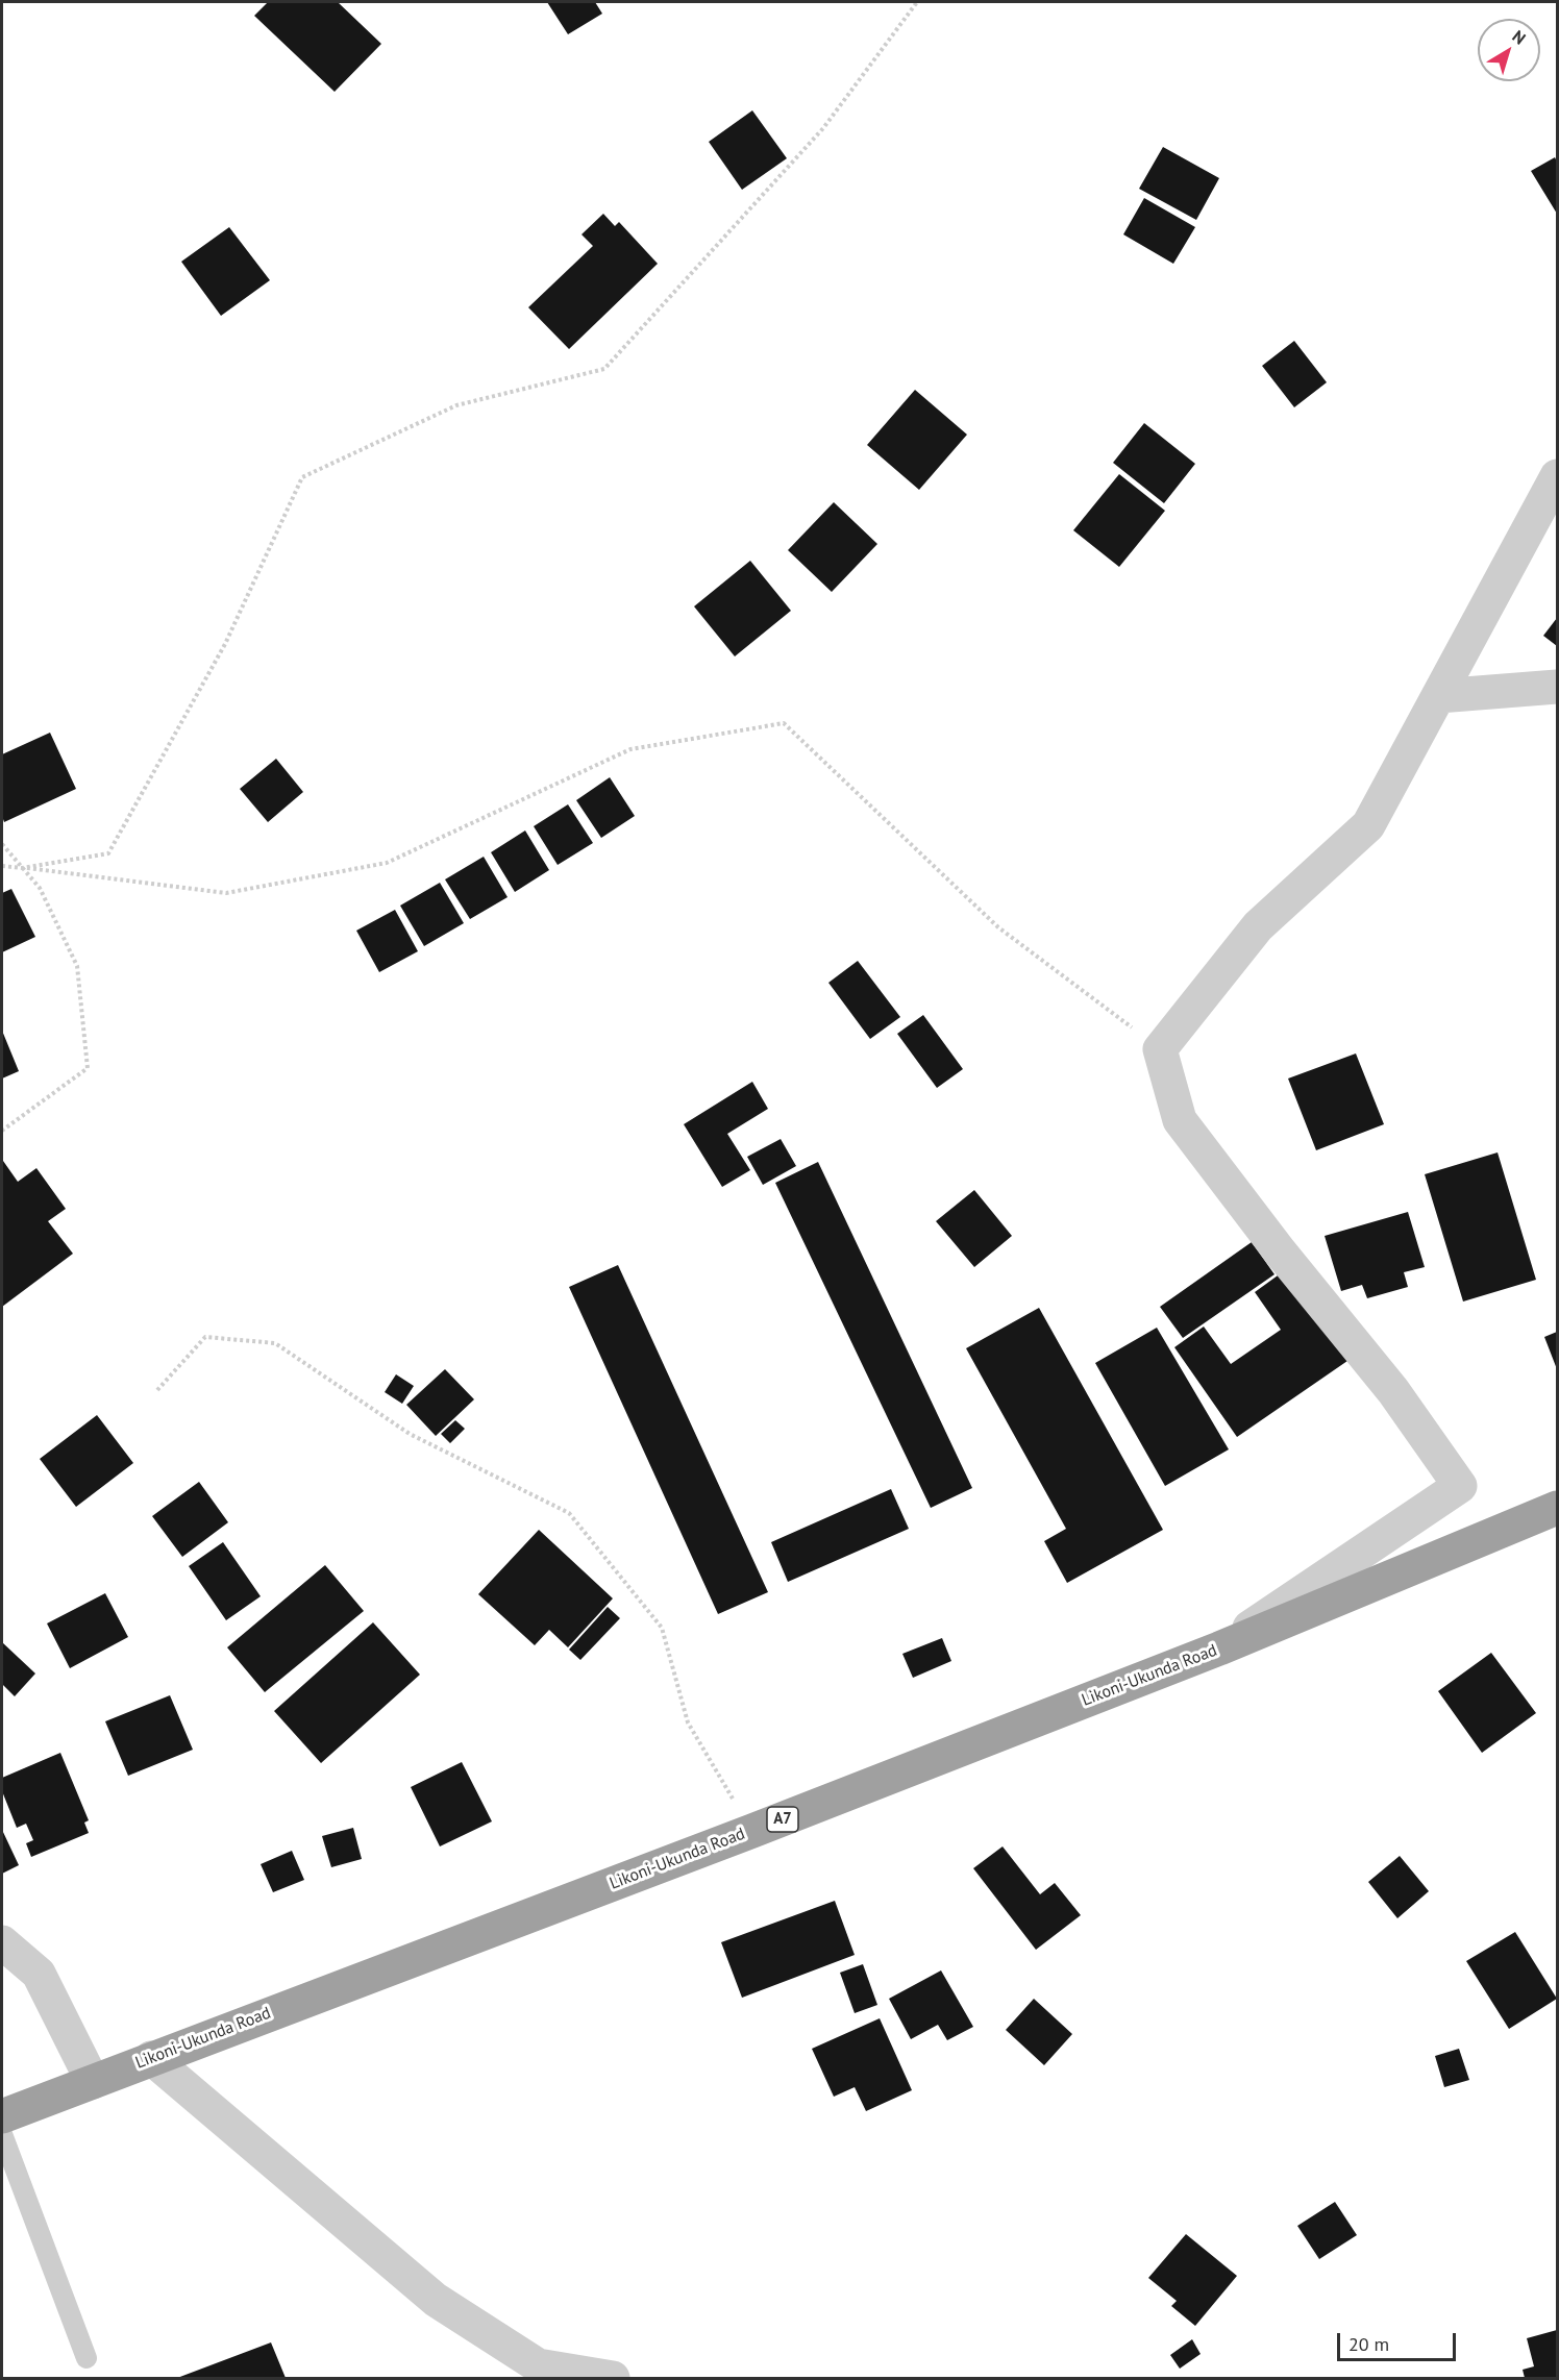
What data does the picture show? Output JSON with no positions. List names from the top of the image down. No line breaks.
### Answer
{"streets":{"highway":["Likoni-Ukunda Road","A7"]},"scale_bar":"20 m","north":"top right"}
